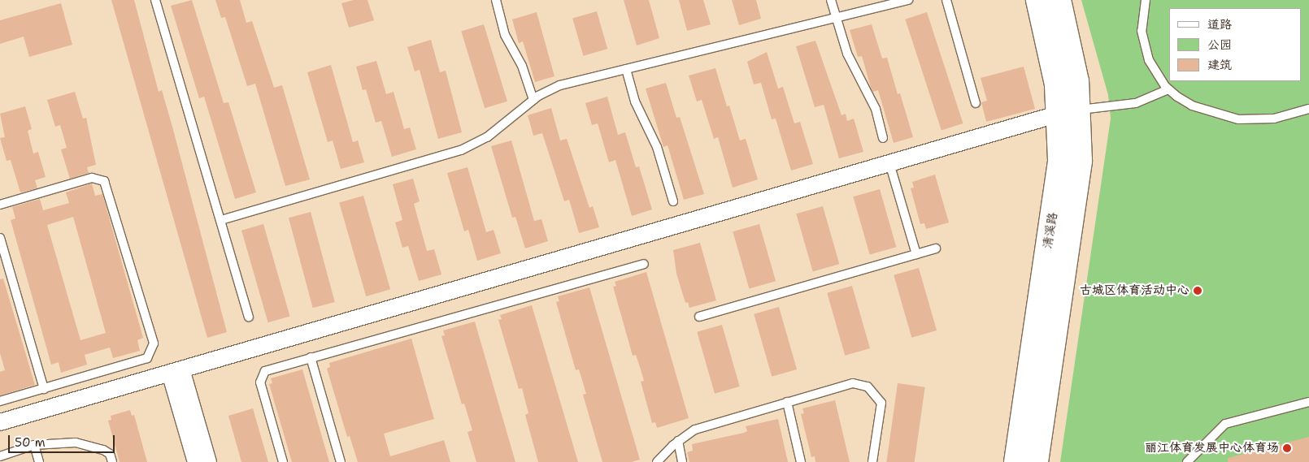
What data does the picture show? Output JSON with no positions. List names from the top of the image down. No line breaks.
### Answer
{"streets":{"street":["清溪路"]},"places":["古城区体育活动中心","丽江体育发展中心体育场"],"legend":["道路","公园","建筑"],"scale_bar":"50 m"}
